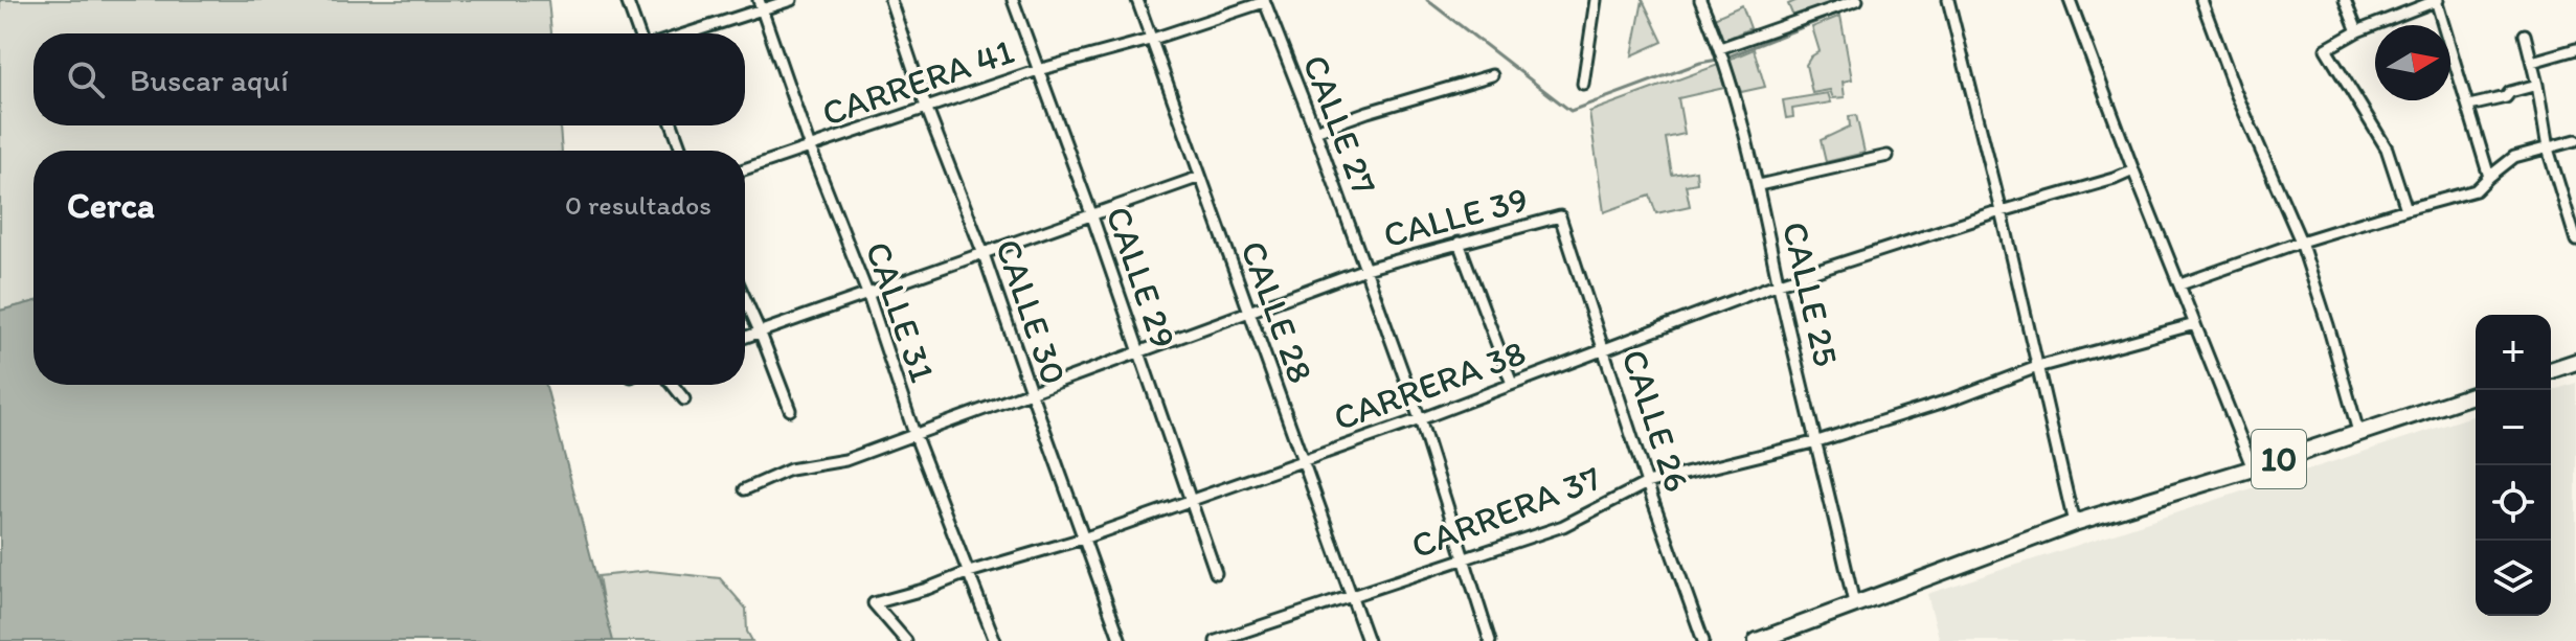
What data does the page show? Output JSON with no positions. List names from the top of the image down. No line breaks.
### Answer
{"streets":{"main road":["10"],"street":["CARRERA 41","CALLE 27","CALLE 39","CALLE 29","CALLE 25","CALLE 31","CALLE 30","CALLE 28","CARRERA 38","CALLE 26","CARRERA 37"]},"crossings":[["CARRERA 41","CALLE 27"],["CARRERA 41","CALLE 29"],["CARRERA 41","CALLE 31"],["CARRERA 41","CALLE 30"],["CARRERA 41","CALLE 28"],["CALLE 27","CALLE 39"],["CALLE 39","CALLE 29"],["CALLE 39","CALLE 31"],["CALLE 39","CALLE 30"],["CALLE 39","CALLE 28"],["CALLE 39","CALLE 26"],["CALLE 29","CARRERA 38"],["CALLE 25","CARRERA 38"],["CALLE 25","10"],["CALLE 25","CARRERA 37"],["CALLE 31","CARRERA 38"],["CALLE 30","CARRERA 38"],["CALLE 28","CARRERA 38"],["CALLE 28","CARRERA 37"],["CARRERA 38","CALLE 26"],["CALLE 26","CARRERA 37"]],"north":"right","page":{"search":"Buscar aquí","heading":["Cerca","0 resultados"],"map_buttons":["+","−"]}}
